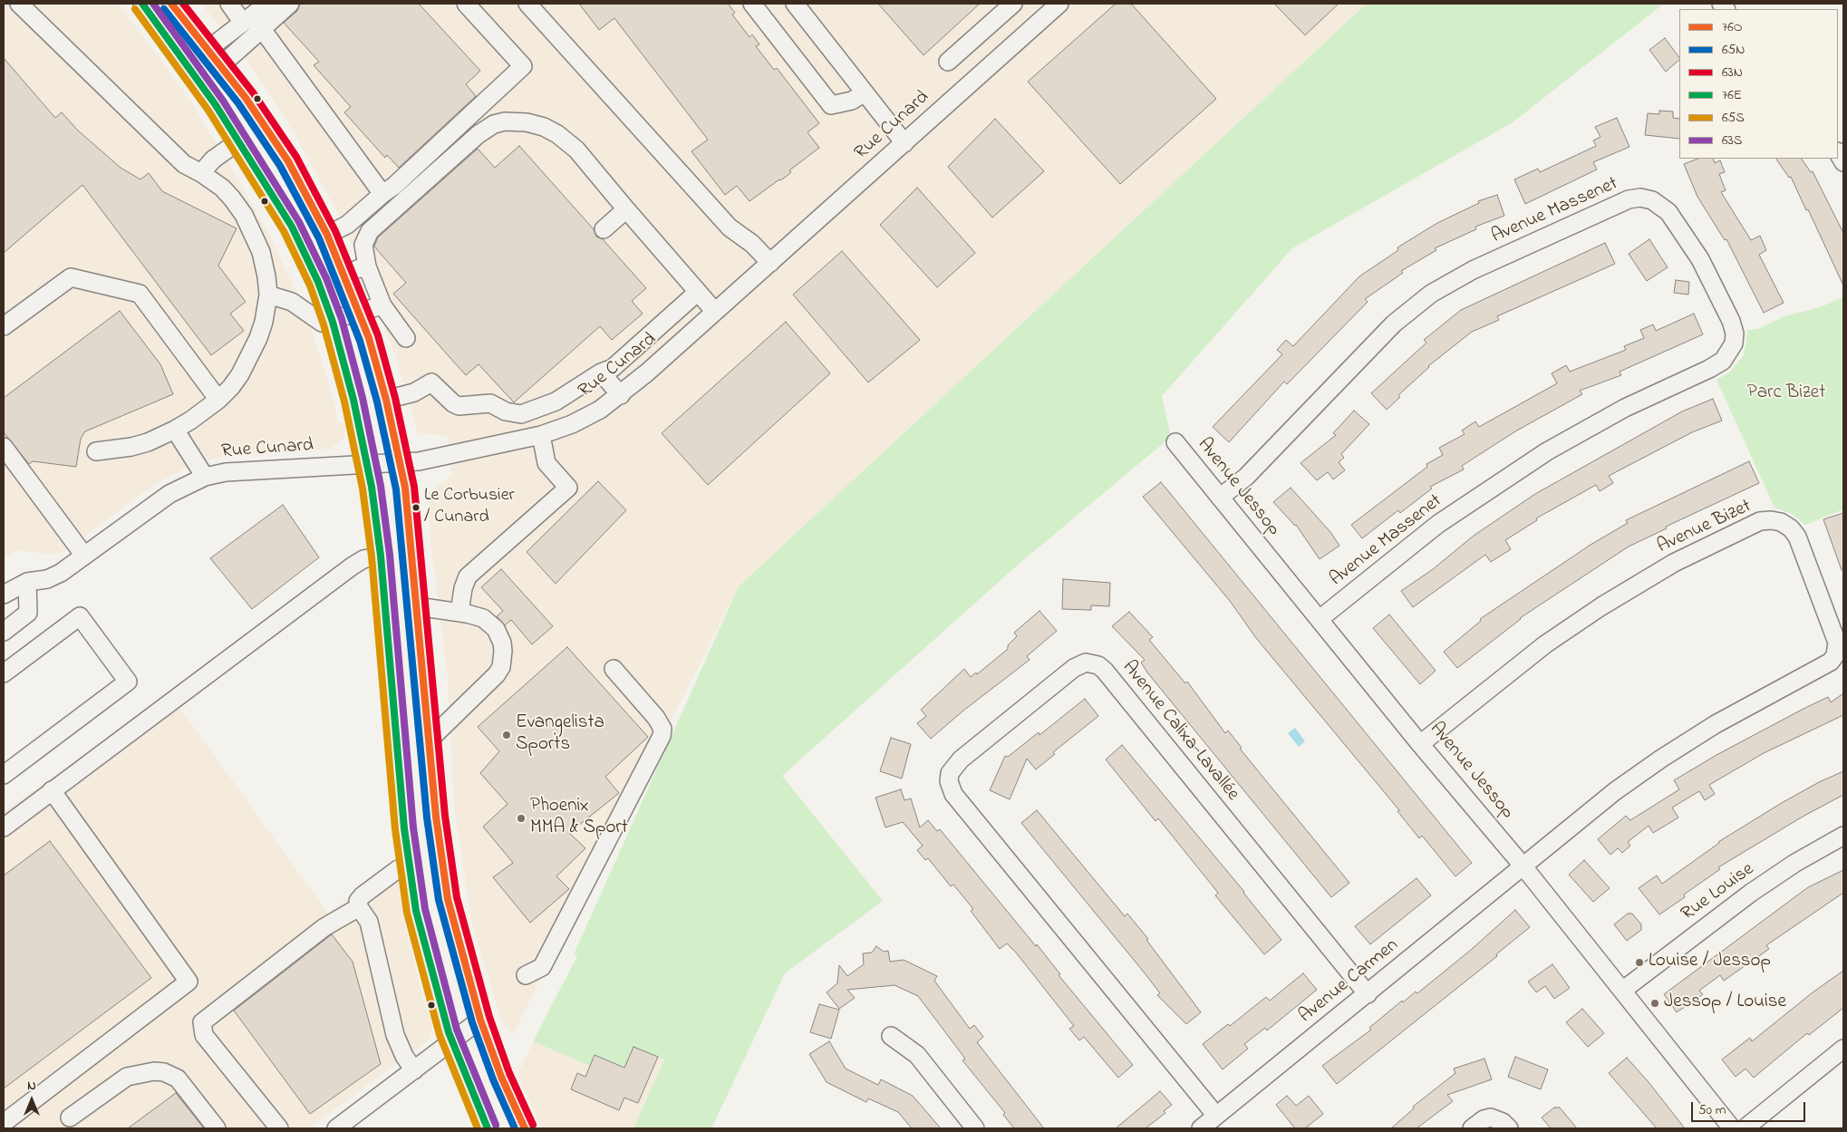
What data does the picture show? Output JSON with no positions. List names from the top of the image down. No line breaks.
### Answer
{"streets":{"street":["Rue Cunard","Avenue Massenet","Avenue Jessop","Avenue Bizet","Avenue Calixa-Lavallée","Rue Louise","Avenue Carmen"]},"crossings":[["Avenue Massenet","Avenue Jessop"],["Avenue Jessop","Avenue Bizet"],["Avenue Jessop","Rue Louise"],["Avenue Jessop","Avenue Carmen"],["Avenue Bizet","Avenue Carmen"],["Avenue Calixa-Lavallée","Avenue Carmen"]],"parks":["Parc Bizet"],"places":["Le Corbusier / Cunard","Evangelista Sports","Phoenix MMA & Sport","Louise / Jessop","Jessop / Louise"],"lines":["transit line 76O","transit line 63N","transit line 76E","transit line 63S","transit line 65N","transit line 65S"],"legend":["76O","65N","63N","76E","65S","63S"],"scale_bar":"50 m","north":"top"}
